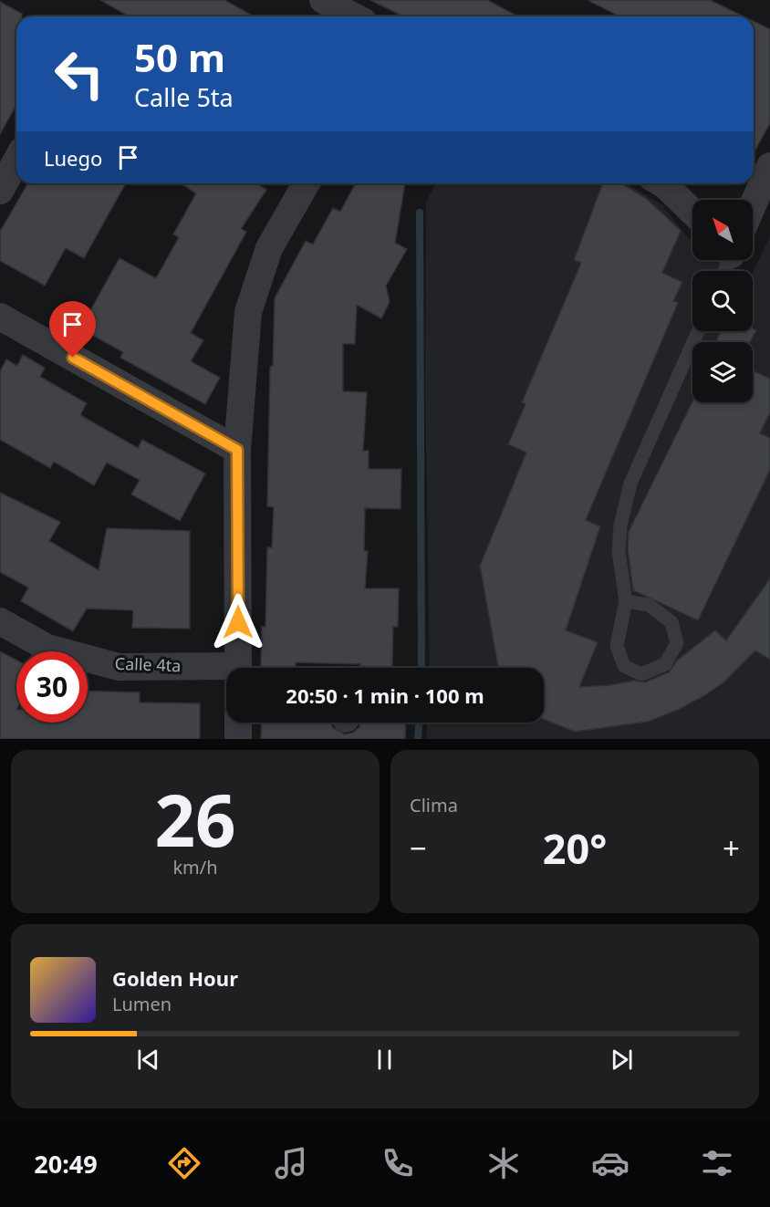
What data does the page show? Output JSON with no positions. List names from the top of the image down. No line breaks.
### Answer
{"streets":{"street":["Calle 4ta"]},"north":"top left","page":{"turn":["50 m","Calle 5ta"],"then":"Luego","limit":"30","trip":"20:50 · 1 min · 100 m","tile":[["26","km/h"],"Clima"],"heat":["−","20°","+"],"song":["Golden Hour","Lumen"],"tabs":"20:49"}}
